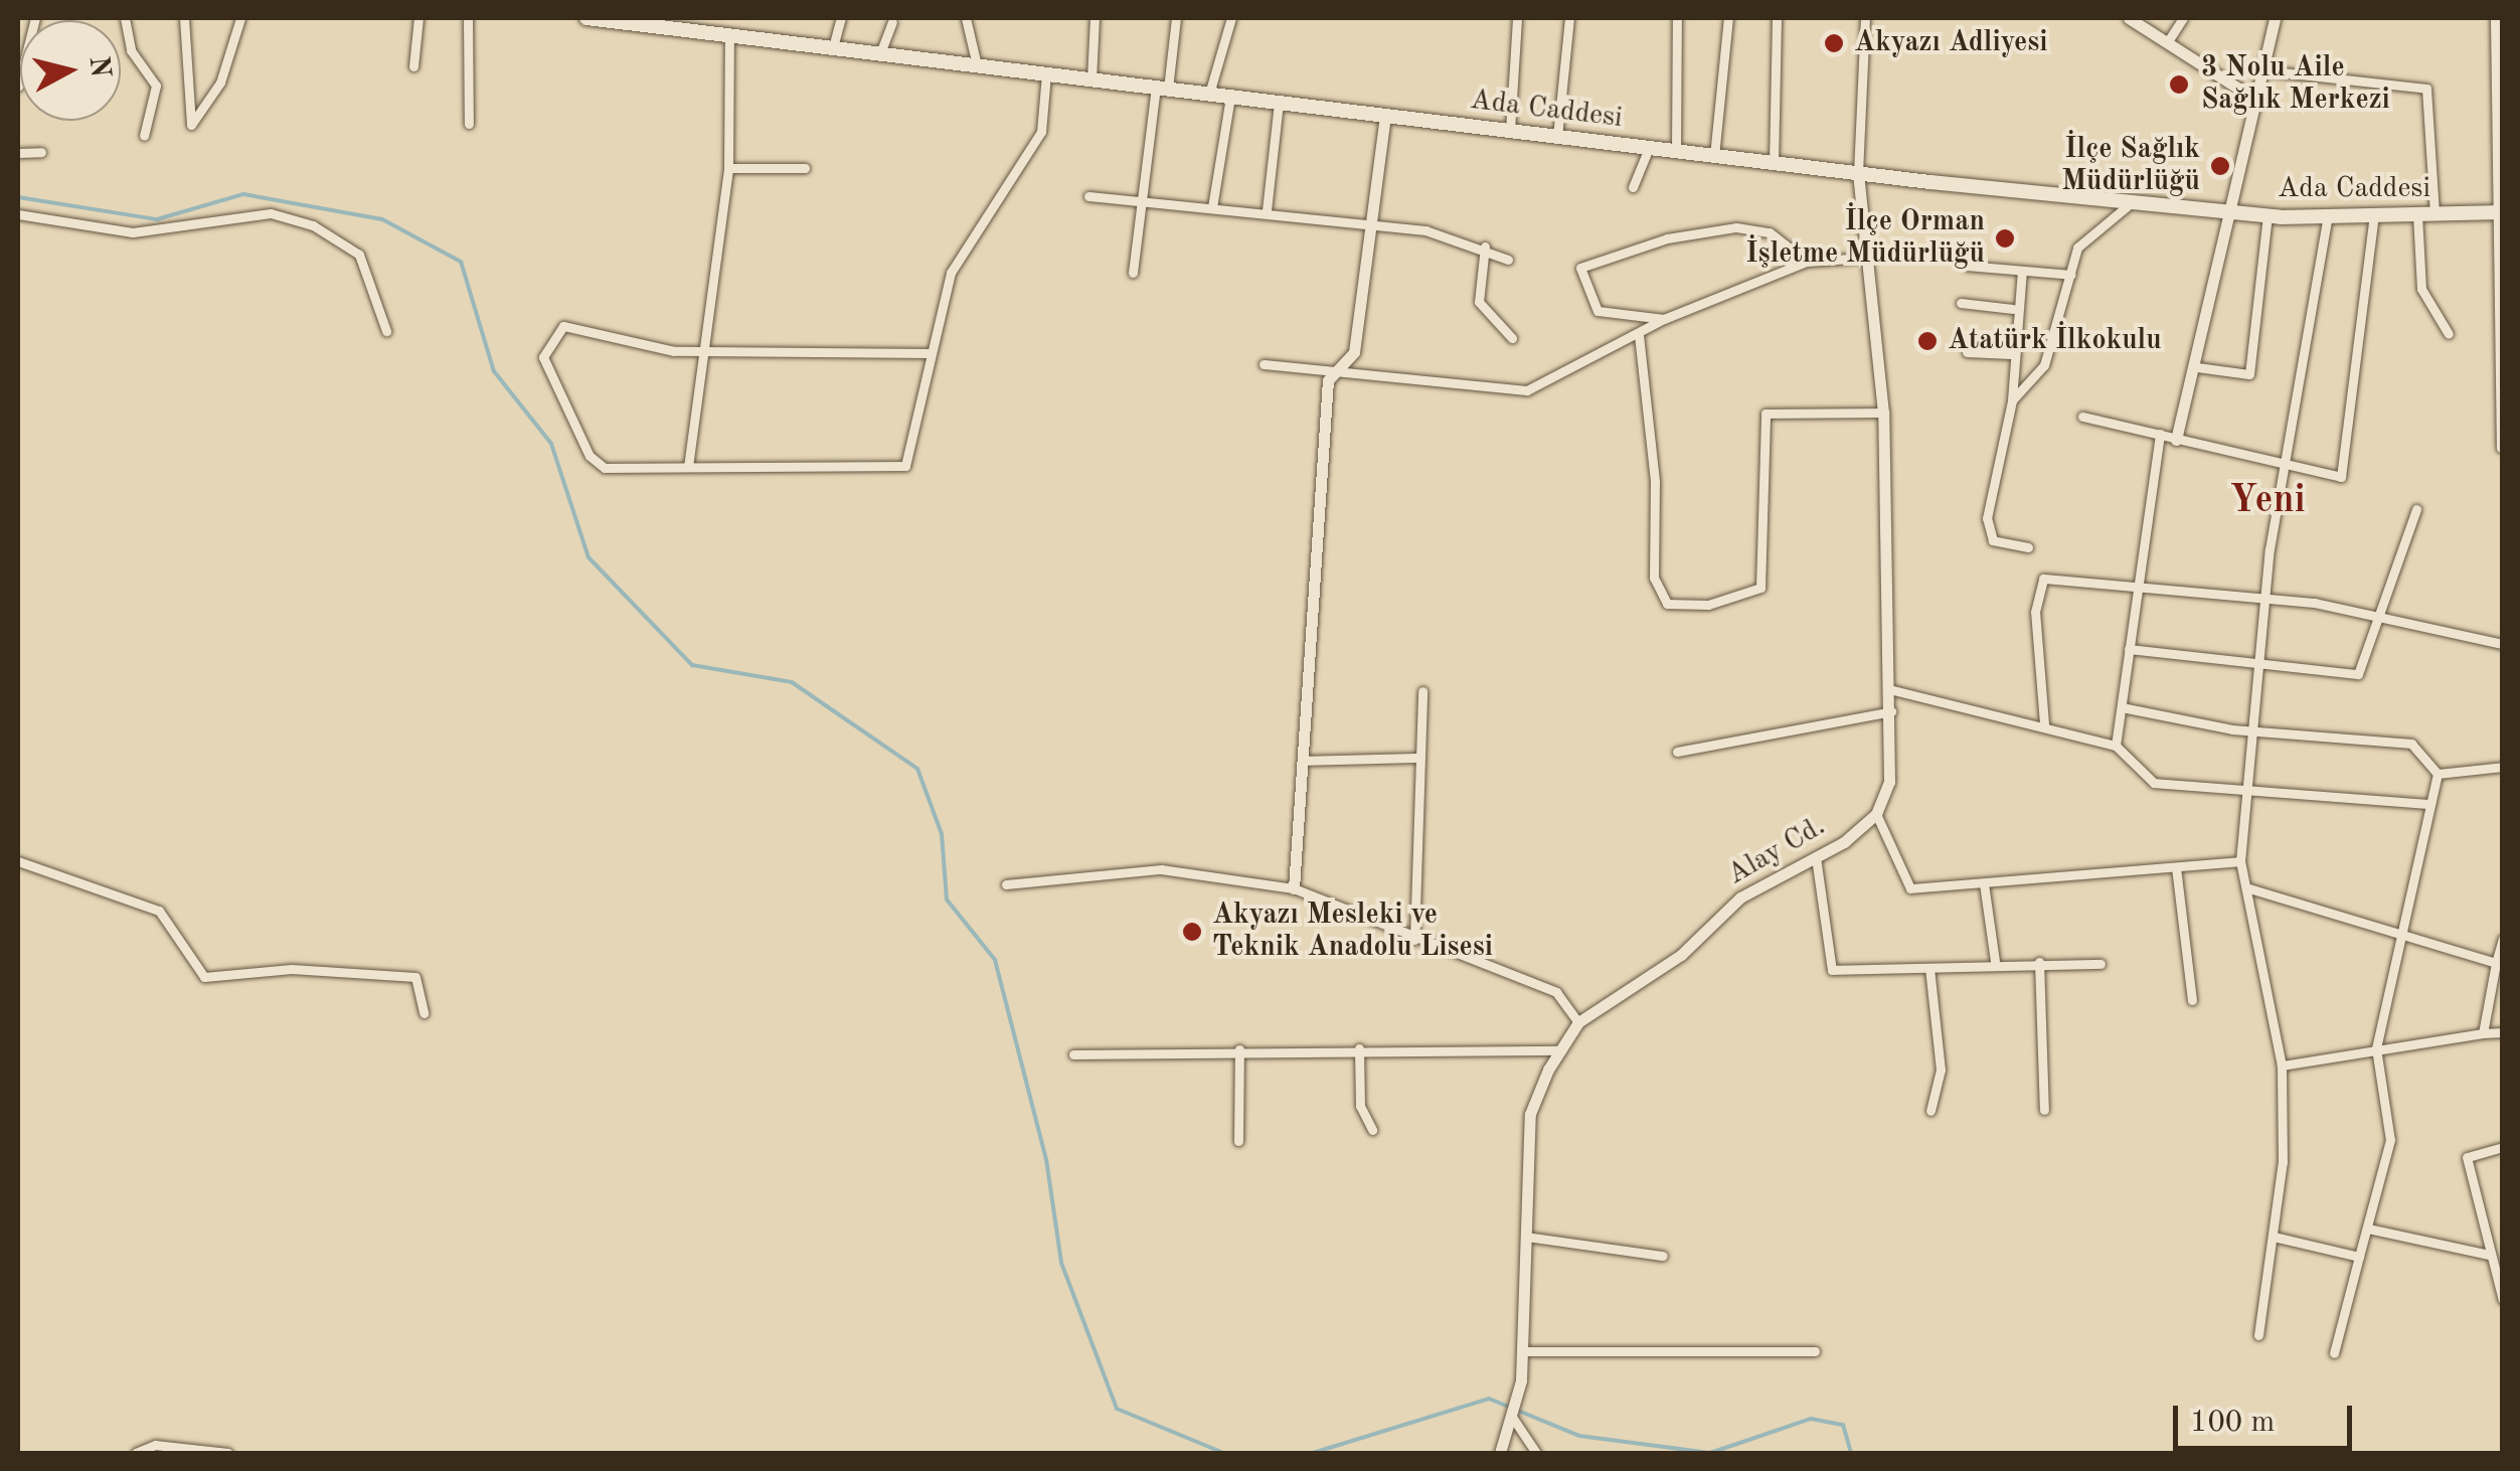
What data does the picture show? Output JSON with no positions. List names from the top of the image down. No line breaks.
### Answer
{"streets":{"main road":["Ada Caddesi"],"street":["Alay Cd."]},"districts":["Yeni"],"places":["Akyazı Adliyesi","3 Nolu Aile Sağlık Merkezi","İlçe Sağlık Müdürlüğü","İlçe Orman İşletme Müdürlüğü","Atatürk İlkokulu","Akyazı Mesleki ve Teknik Anadolu Lisesi"],"scale_bar":"100 m","north":"right"}
